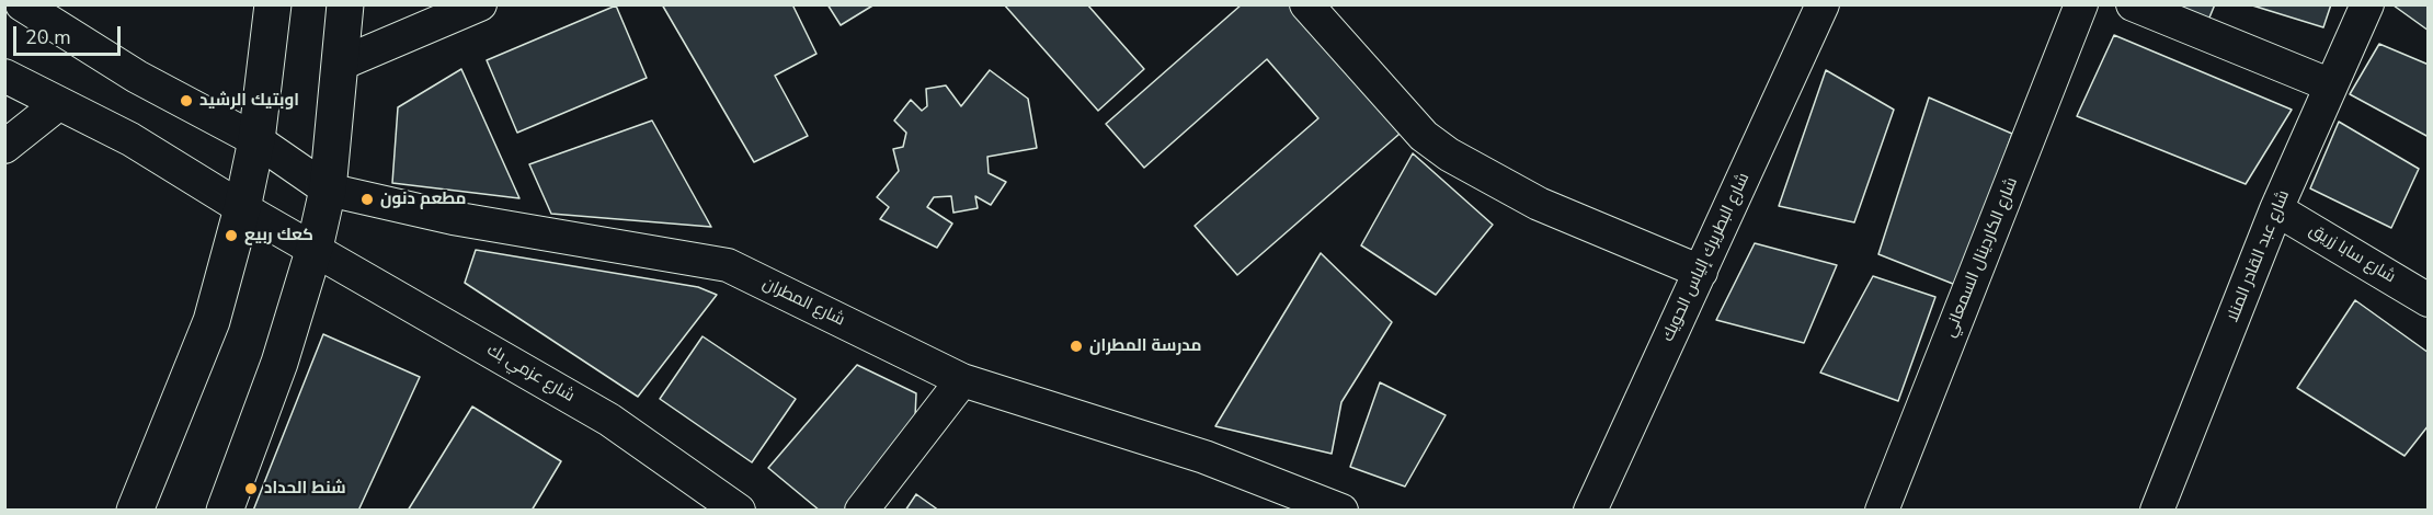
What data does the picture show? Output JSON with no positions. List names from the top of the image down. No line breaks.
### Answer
{"streets":{"street":["شارع سابا زريق","شارع عبد القادر المنلا","شارع البطريرك إلياس الحويك","شارع الكاردينال السمعاني","شارع المطران","شارع عزمي بك"]},"crossings":[["شارع سابا زريق","شارع عبد القادر المنلا"]],"places":["اوبتيك الرشيد","مطعم دنون","كعك ربيع","مدرسة المطران","شنط الحداد"],"scale_bar":"20 m"}
